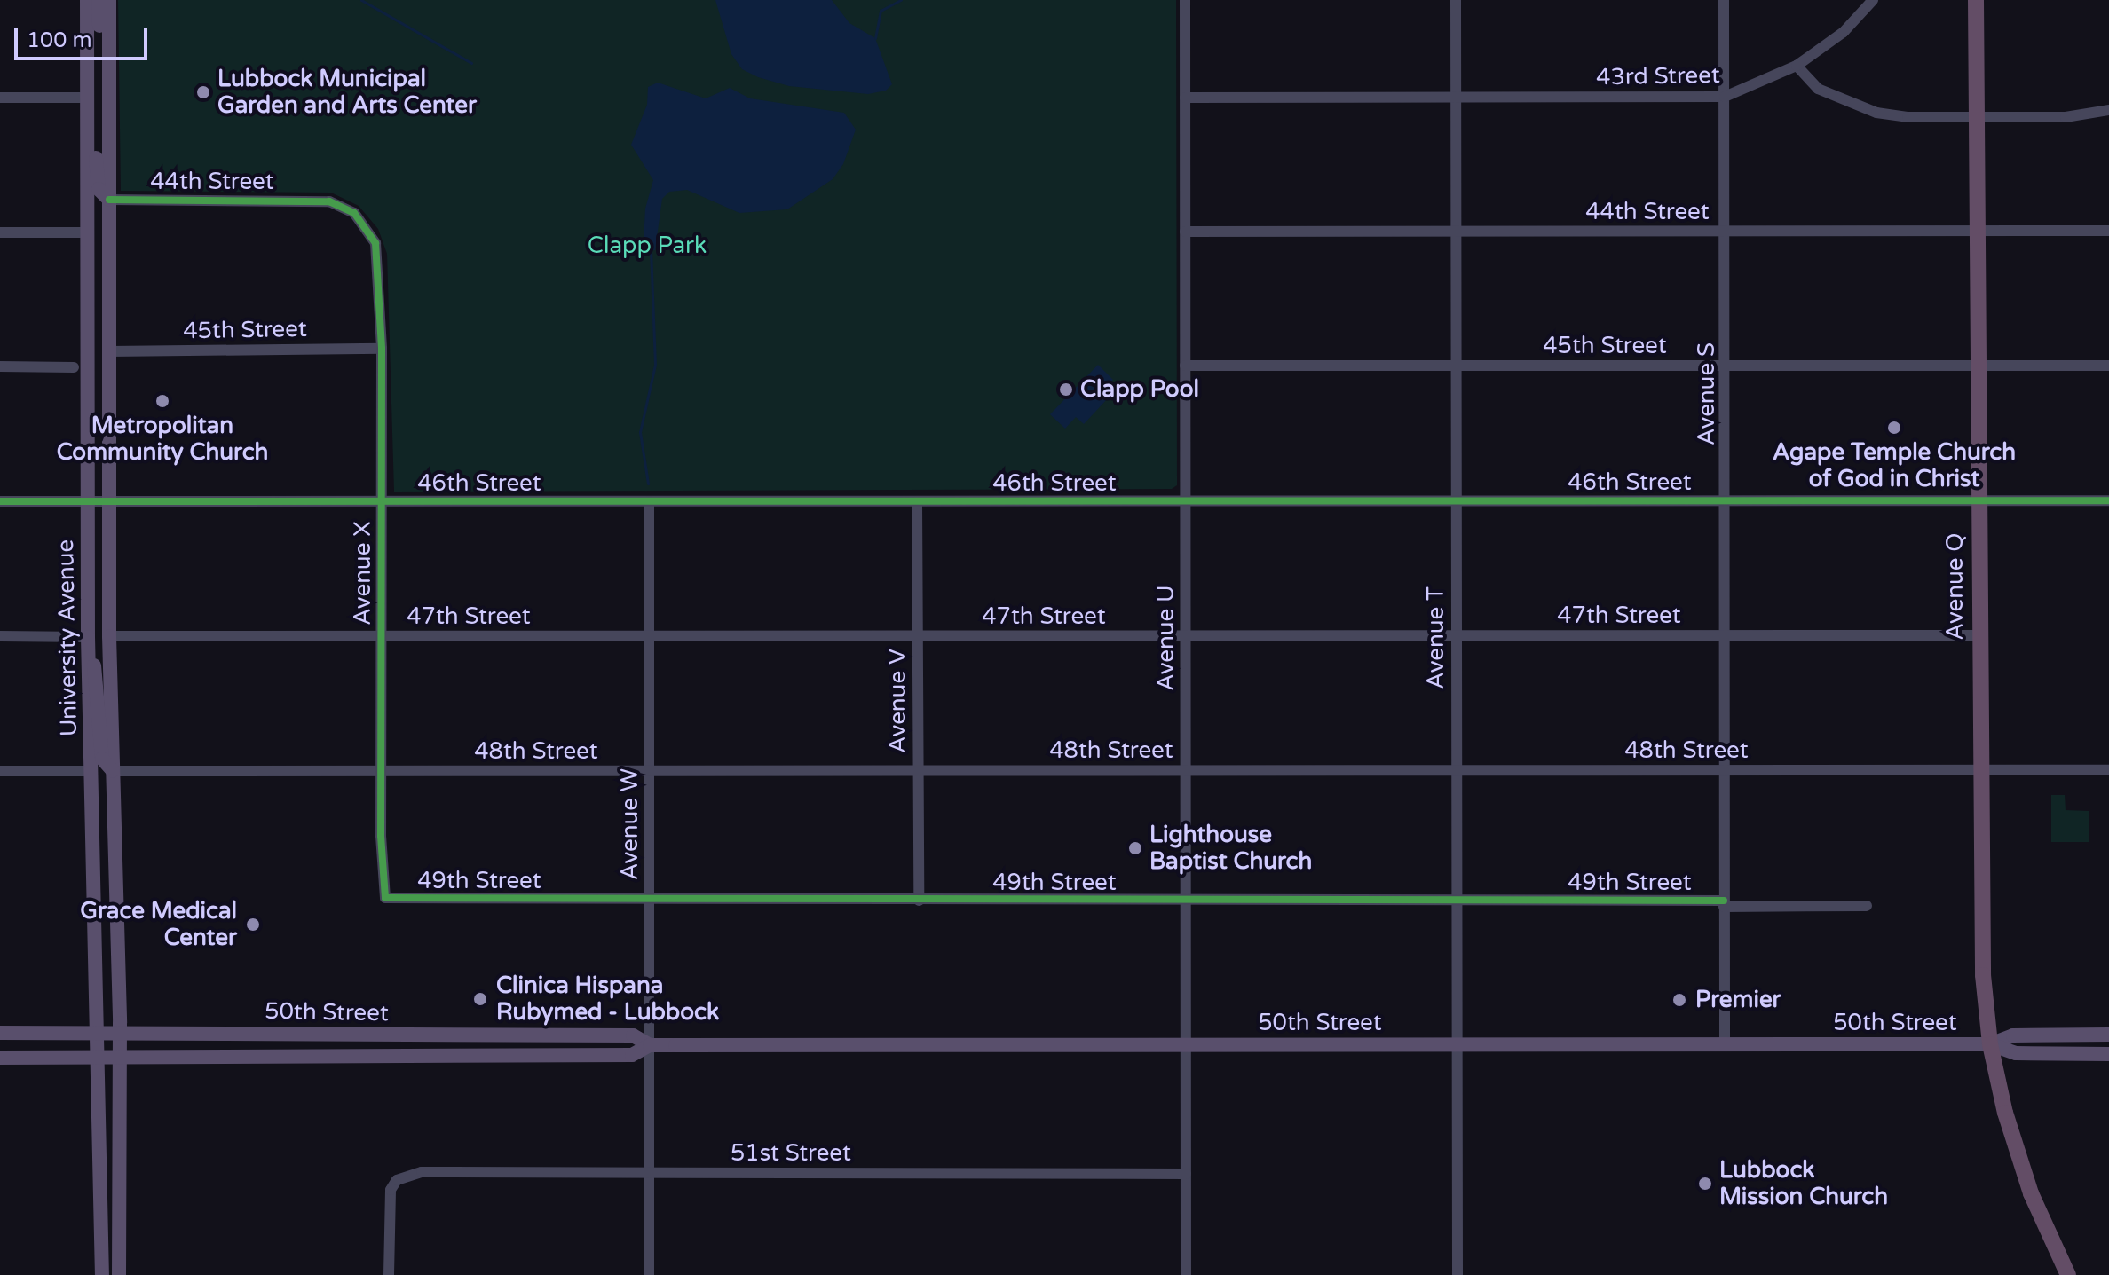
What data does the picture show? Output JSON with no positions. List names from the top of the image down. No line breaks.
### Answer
{"streets":{"highway":["Avenue Q"],"main road":["University Avenue","50th Street"],"street":["43rd Street","44th Street","45th Street","Avenue S","46th Street","Avenue X","47th Street","Avenue U","Avenue T","Avenue V","48th Street","Avenue W","49th Street","51st Street"]},"crossings":[["43rd Street","Avenue S"],["43rd Street","Avenue U"],["43rd Street","Avenue T"],["44th Street","Avenue S"],["44th Street","Avenue X"],["44th Street","Avenue Q"],["44th Street","University Avenue"],["44th Street","Avenue U"],["44th Street","Avenue T"],["45th Street","Avenue S"],["45th Street","Avenue X"],["45th Street","Avenue Q"],["45th Street","University Avenue"],["45th Street","Avenue U"],["45th Street","Avenue T"],["Avenue S","46th Street"],["Avenue S","47th Street"],["Avenue S","48th Street"],["Avenue S","49th Street"],["Avenue S","50th Street"],["46th Street","Avenue X"],["46th Street","Avenue Q"],["46th Street","University Avenue"],["46th Street","Avenue U"],["46th Street","Avenue T"],["46th Street","Avenue V"],["46th Street","Avenue W"],["Avenue X","47th Street"],["Avenue X","48th Street"],["Avenue X","49th Street"],["Avenue Q","47th Street"],["Avenue Q","48th Street"],["Avenue Q","50th Street"],["47th Street","University Avenue"],["47th Street","Avenue U"],["47th Street","Avenue T"],["47th Street","Avenue V"],["47th Street","Avenue W"],["University Avenue","48th Street"],["University Avenue","50th Street"],["Avenue U","48th Street"],["Avenue U","49th Street"],["Avenue U","50th Street"],["Avenue U","51st Street"],["Avenue T","48th Street"],["Avenue T","49th Street"],["Avenue T","50th Street"],["Avenue V","48th Street"],["Avenue V","49th Street"],["48th Street","Avenue W"],["Avenue W","49th Street"],["Avenue W","50th Street"],["Avenue W","51st Street"]],"parks":["Clapp Park"],"places":["Lubbock Municipal Garden and Arts Center","Clapp Pool","Metropolitan Community Church","Agape Temple Church of God in Christ","Lighthouse Baptist Church","Grace Medical Center","Clinica Hispana Rubymed - Lubbock","Premier","Lubbock Mission Church"],"scale_bar":"100 m"}
